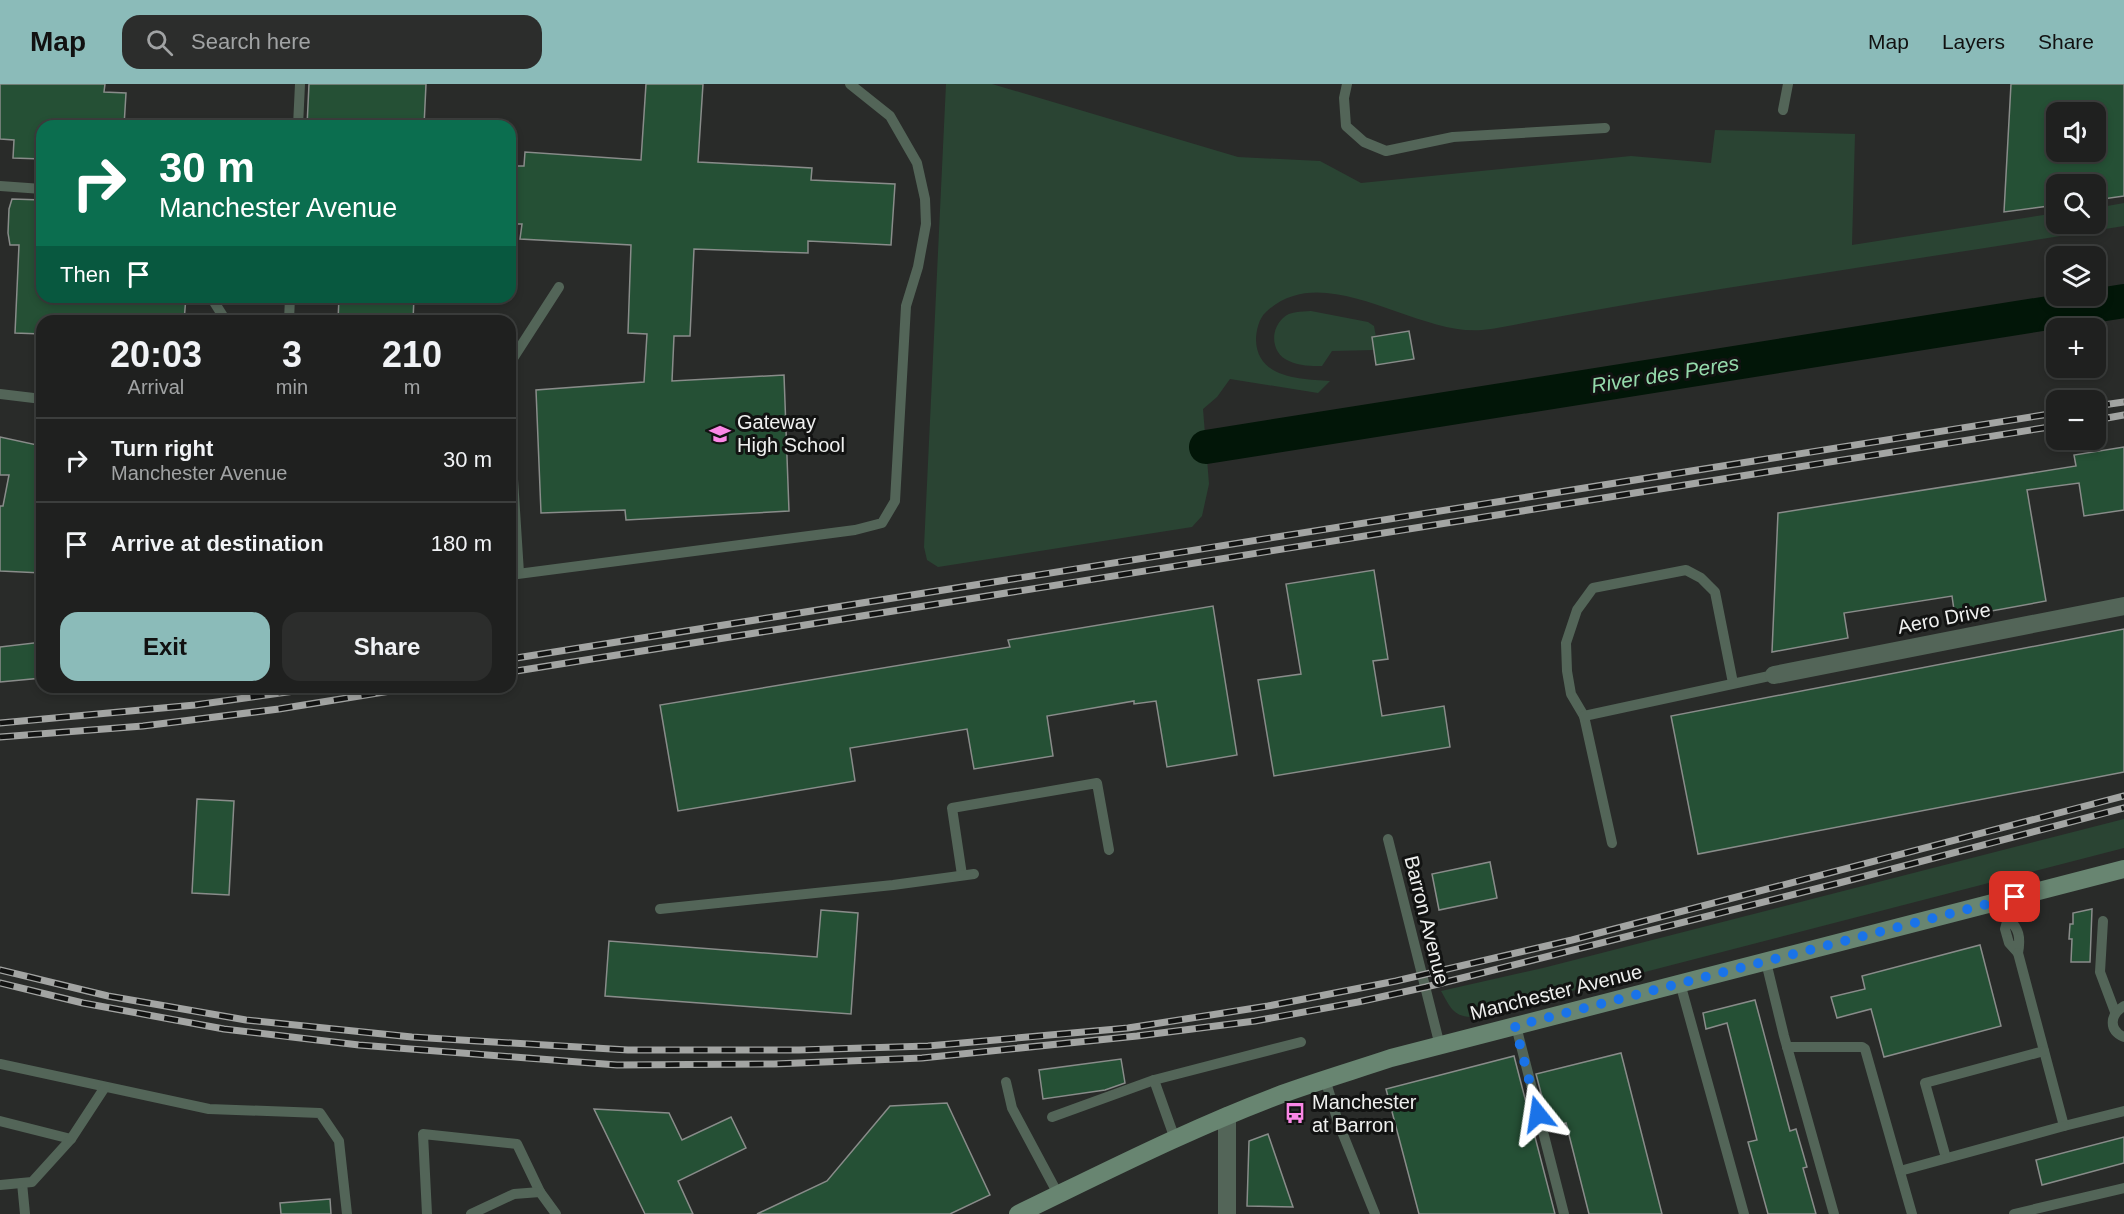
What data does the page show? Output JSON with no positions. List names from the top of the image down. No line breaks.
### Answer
{"streets":{"main road":["Manchester Avenue"],"street":["Aero Drive"],"lane":["Barron Avenue"]},"crossings":[["Barron Avenue","Manchester Avenue"]],"water":["River des Peres"],"places":{"school or university":["Gateway High School"],"bus stop":["Manchester at Barron"]},"page":{"header":"Map","search":"Search here","nav":["Map","Layers","Share"],"map_buttons":["+","−"],"turn":["30 m","Manchester Avenue"],"then":"Then","eta":["20:03","Arrival","3","min","210","m"],"list":[{"name":"Turn right","note":"Manchester Avenue","value":"30 m"},{"name":"Arrive at destination","value":"180 m"}],"buttons":["Exit","Share"]}}
